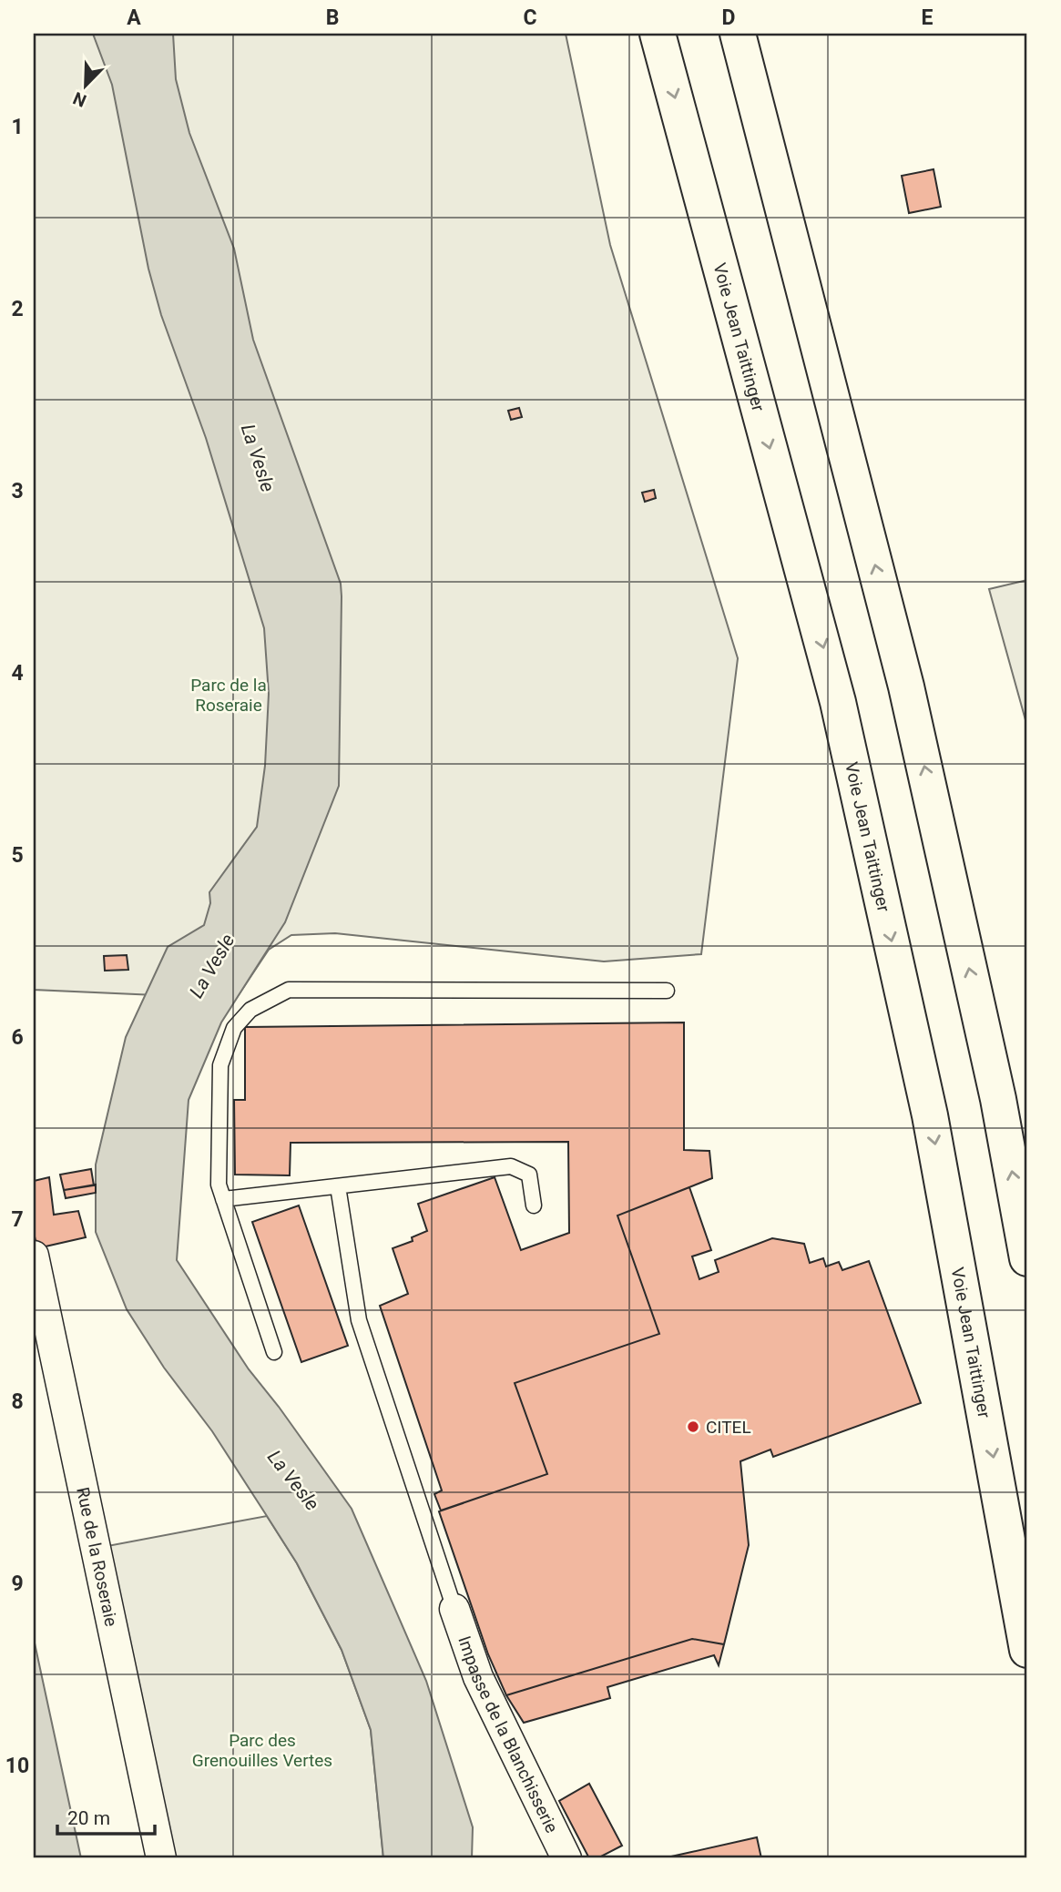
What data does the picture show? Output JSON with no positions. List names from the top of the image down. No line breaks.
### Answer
{"streets":{"highway":["Voie Jean Taittinger"],"street":["Rue de la Roseraie","Impasse de la Blanchisserie"]},"water":["La Vesle"],"parks":["Parc de la Roseraie","Parc des Grenouilles Vertes"],"places":["CITEL"],"scale_bar":"20 m","north":"bottom left","grid":{"columns":["A","B","C","D","E"],"rows":["1","2","3","4","5","6","7","8","9","10"]}}
